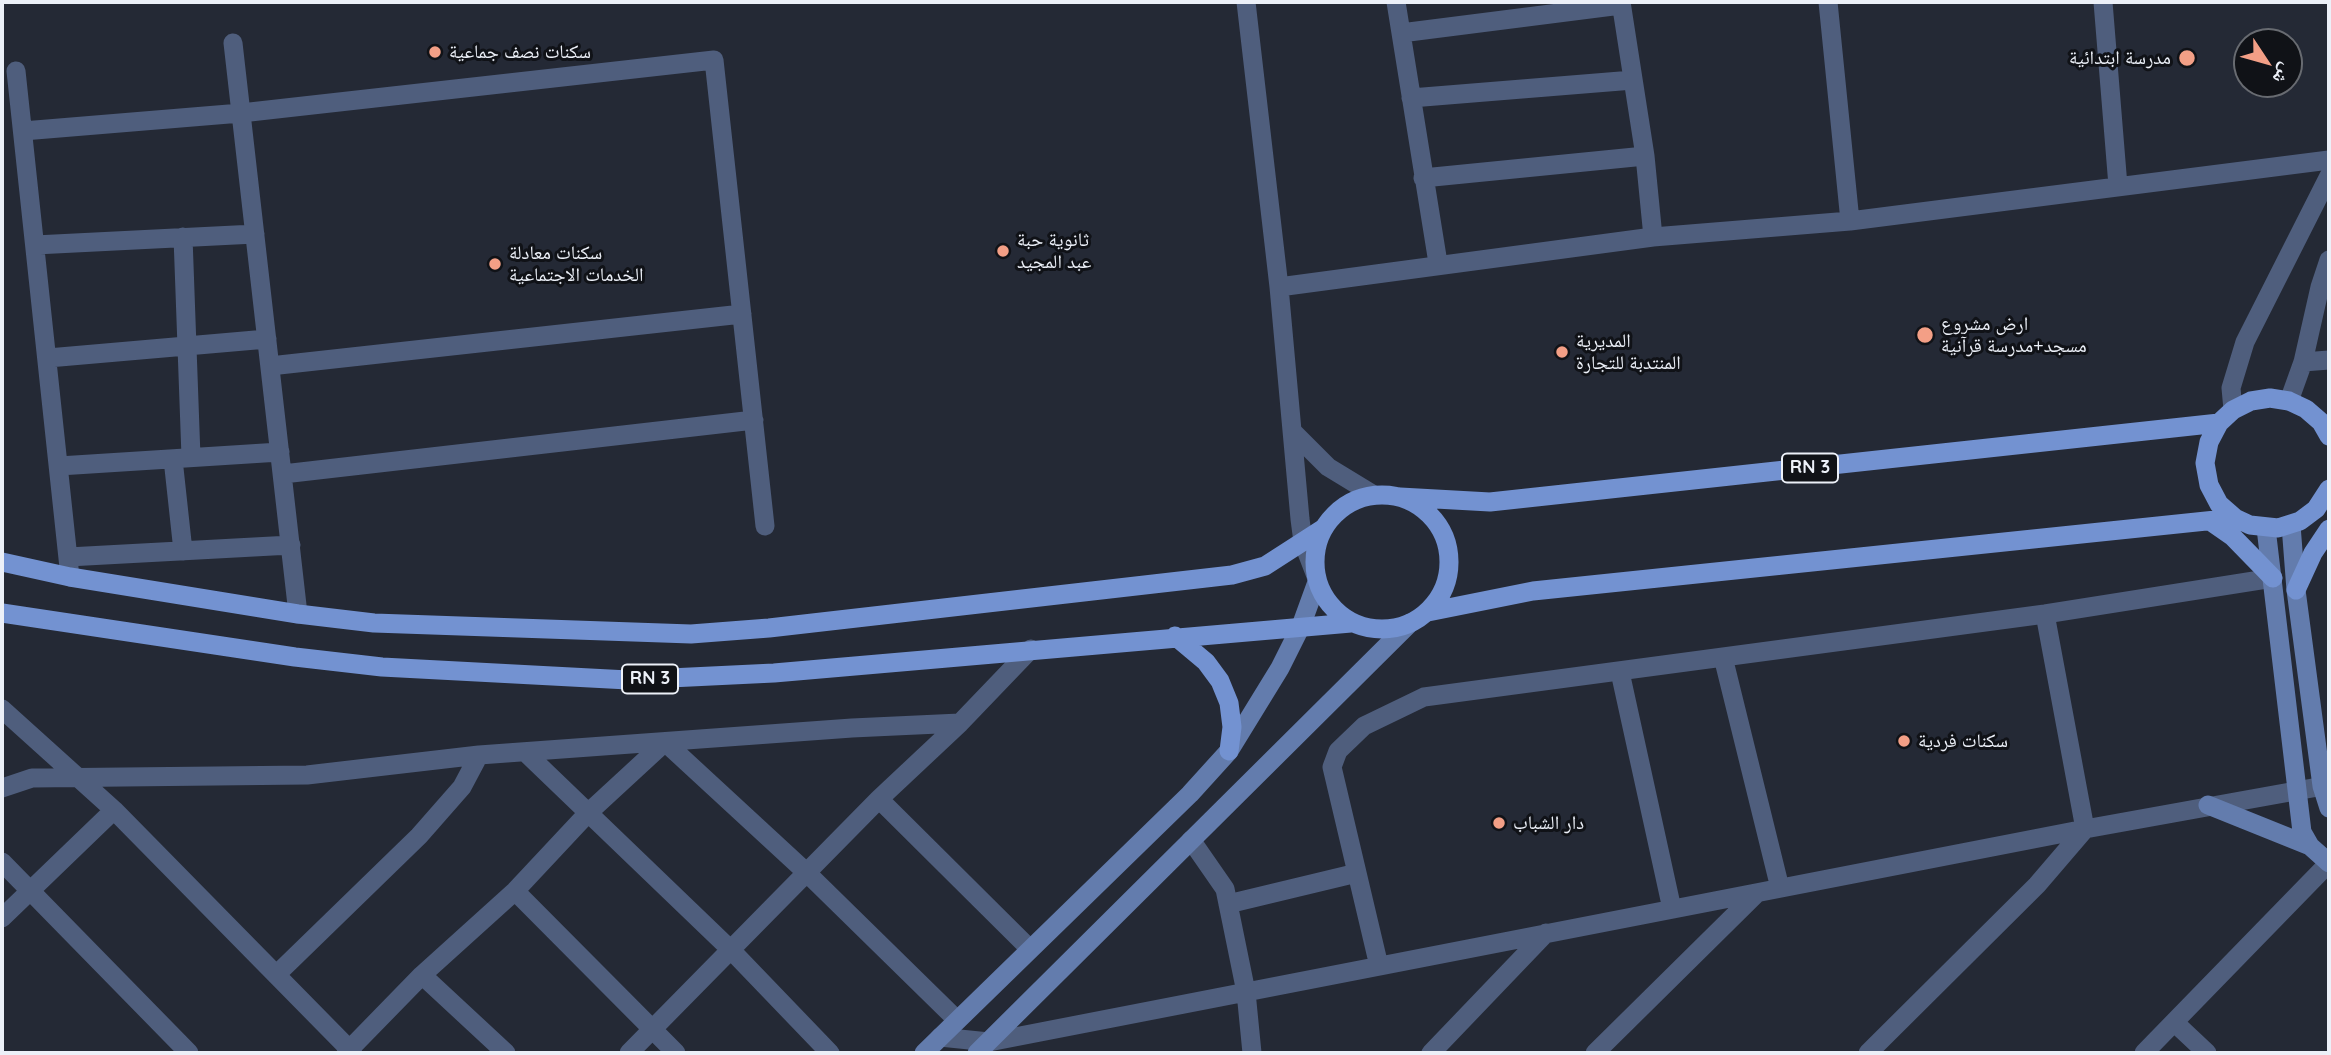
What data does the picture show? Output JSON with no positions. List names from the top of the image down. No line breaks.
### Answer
{"streets":{"main road":["RN 3"]},"places":["سكنات نصف جماعية","مدرسة ابتدائية","ثانوية حبة عبد المجيد","سكنات معادلة الخدمات الاجتماعية","ارض مشروع مسجد+مدرسة قرآنية","المديرية المنتدبة للتجارة","سكنات فردية","دار الشباب"],"north":"bottom right"}
